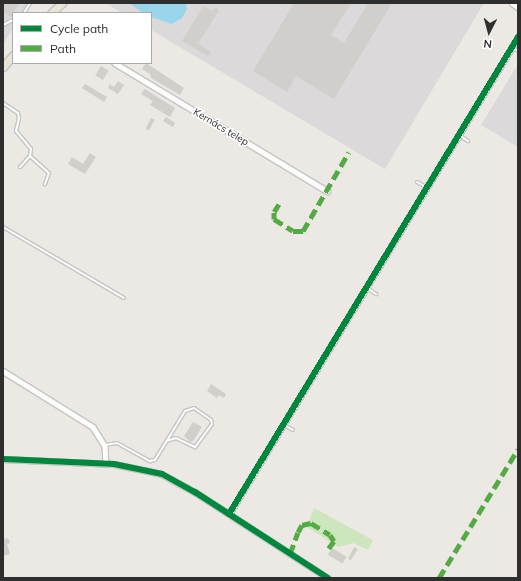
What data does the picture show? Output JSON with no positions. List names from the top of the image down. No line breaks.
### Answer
{"streets":{"street":["Kernács telep"]},"legend":["Cycle path","Path"],"north":"bottom"}
